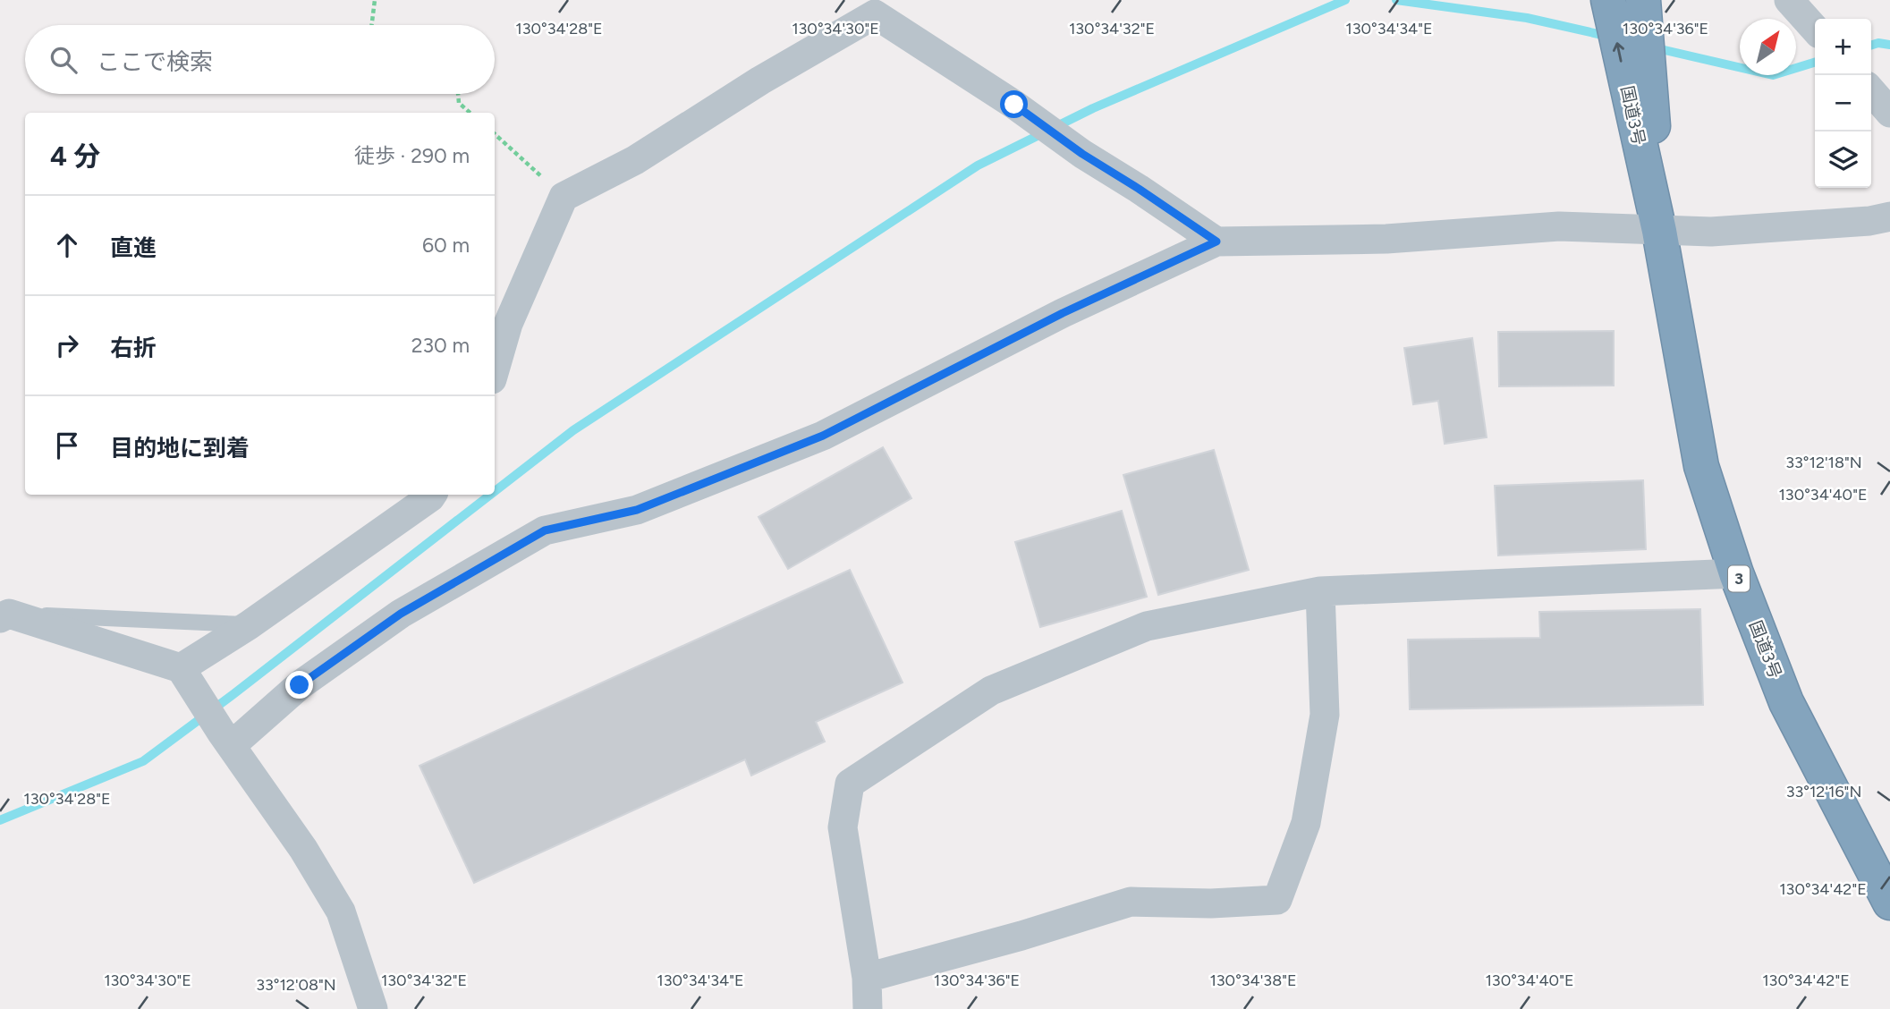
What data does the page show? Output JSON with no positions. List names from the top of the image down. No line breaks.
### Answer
{"streets":{"highway":["国道3号","3"]},"north":"top right","page":{"map_buttons":["+","−"],"search":"ここで検索","heading":["4 分","徒歩 · 290 m"],"list":[["直進","60 m"],["右折","230 m"],"目的地に到着"]},"coordinates":["130°34'28\"E","130°34'30\"E","130°34'32\"E","130°34'34\"E","130°34'36\"E","33°12'18\"N","130°34'40\"E","33°12'16\"N","130°34'42\"E","130°34'38\"E","33°12'08\"N"]}
